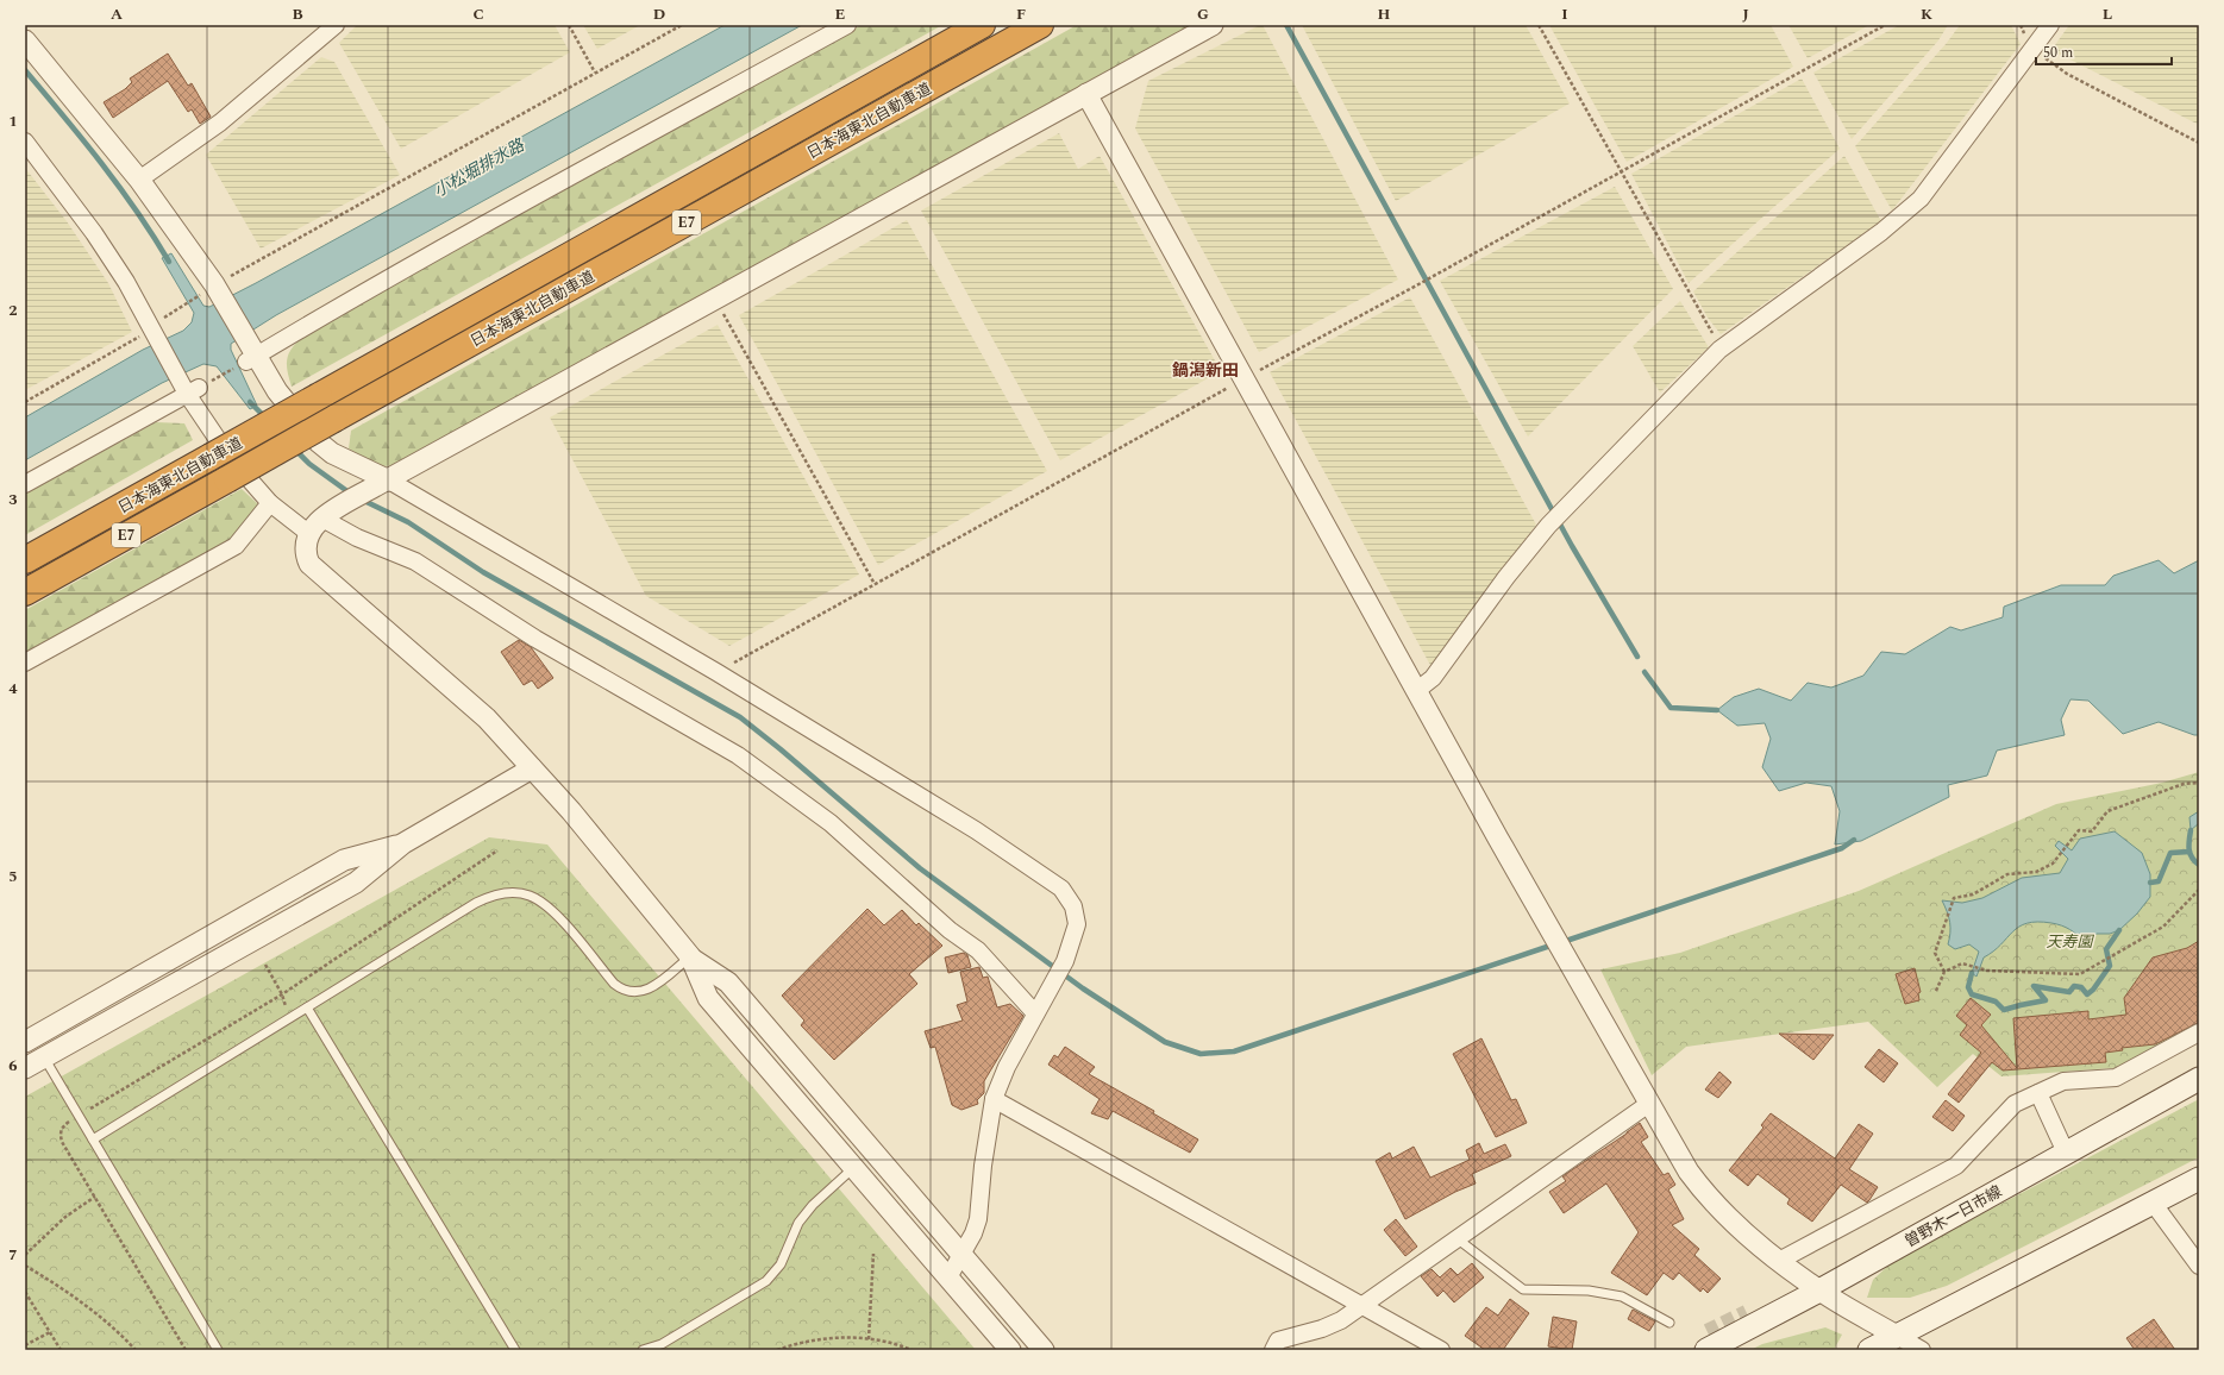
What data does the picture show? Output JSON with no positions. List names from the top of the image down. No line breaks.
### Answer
{"streets":{"highway":["日本海東北自動車道","E7"],"main road":["曽野木一日市線"]},"districts":["鍋潟新田"],"water":["小松堀排水路"],"parks":["天寿園"],"scale_bar":"50 m","grid":{"columns":["A","B","C","D","E","F","G","H","I","J","K","L"],"rows":["1","2","3","4","5","6","7"]}}
